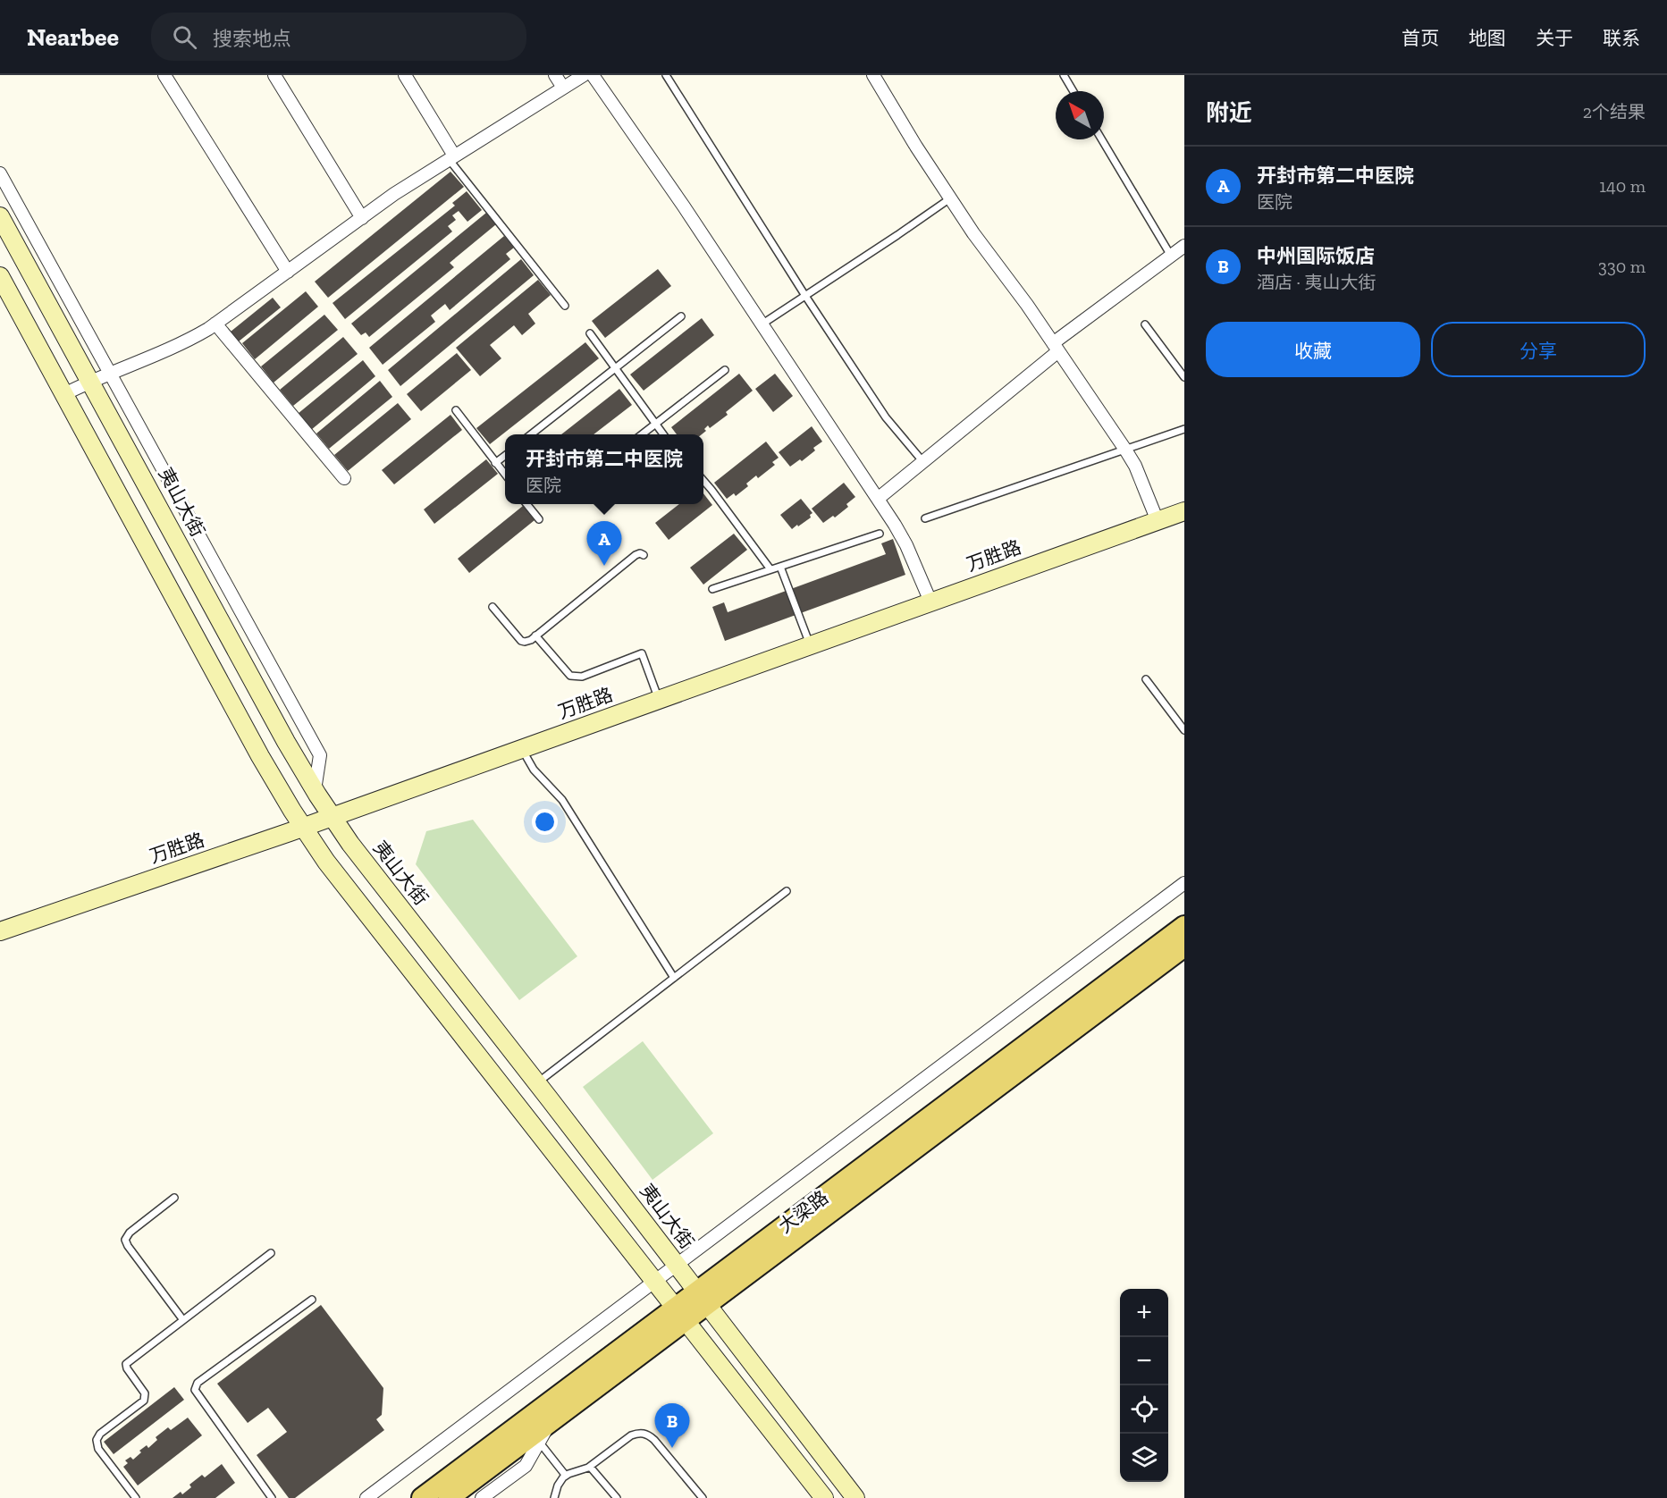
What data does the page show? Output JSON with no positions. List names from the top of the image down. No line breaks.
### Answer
{"streets":{"main road":["夷山大街","万胜路","大梁路"]},"crossings":[["夷山大街","万胜路"],["夷山大街","大梁路"]],"north":"top left","page":{"header":"Nearbee","search":"搜索地点","nav":["首页","地图","关于","联系"],"heading":["附近","2个结果"],"list":[{"mark":"A","name":"开封市第二中医院","note":"医院","value":"140 m"},{"mark":"B","name":"中州国际饭店","note":"酒店 · 夷山大街","value":"330 m"}],"buttons":["收藏","分享"],"popup":["开封市第二中医院","医院"],"pins":["A","B"],"map_buttons":["+","−"]}}
